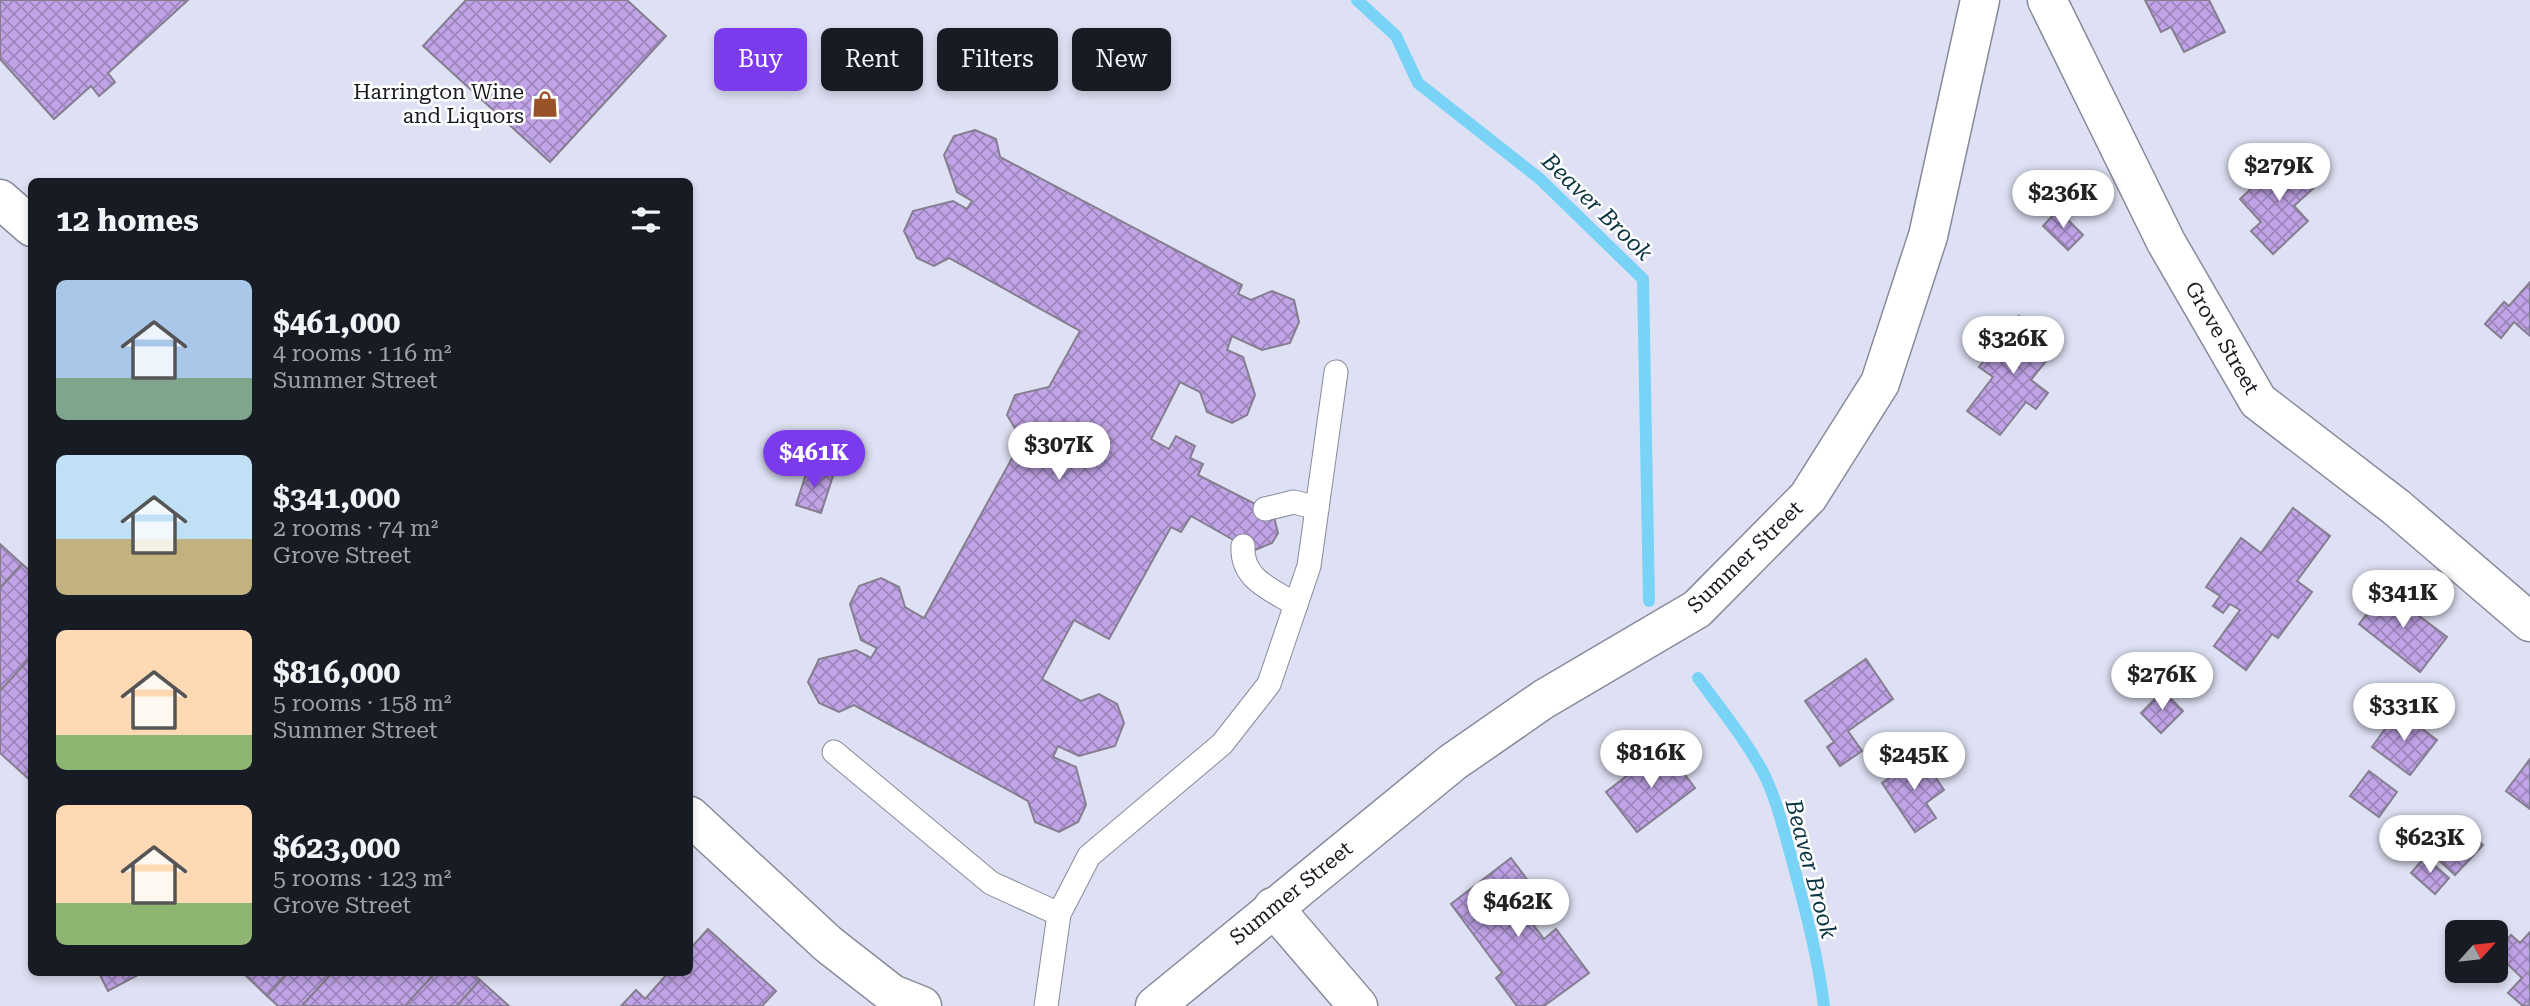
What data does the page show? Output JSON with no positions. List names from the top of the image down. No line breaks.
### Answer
{"streets":{"street":["Grove Street","Summer Street"]},"water":["Beaver Brook"],"places":{"shop":["Harrington Wine and Liquors"]},"north":"top right","page":{"chip":["Buy","Rent","Filters","New"],"price":["$279K","$236K","$326K","$307K","$461K","$341K","$276K","$331K","$816K","$245K","$623K","$462K"],"heading":"12 homes","list":[{"name":"$461,000","note":"4 rooms · 116 m² · Summer Street"},{"name":"$341,000","note":"2 rooms · 74 m² · Grove Street"},{"name":"$816,000","note":"5 rooms · 158 m² · Summer Street"},{"name":"$623,000","note":"5 rooms · 123 m² · Grove Street"}]}}
